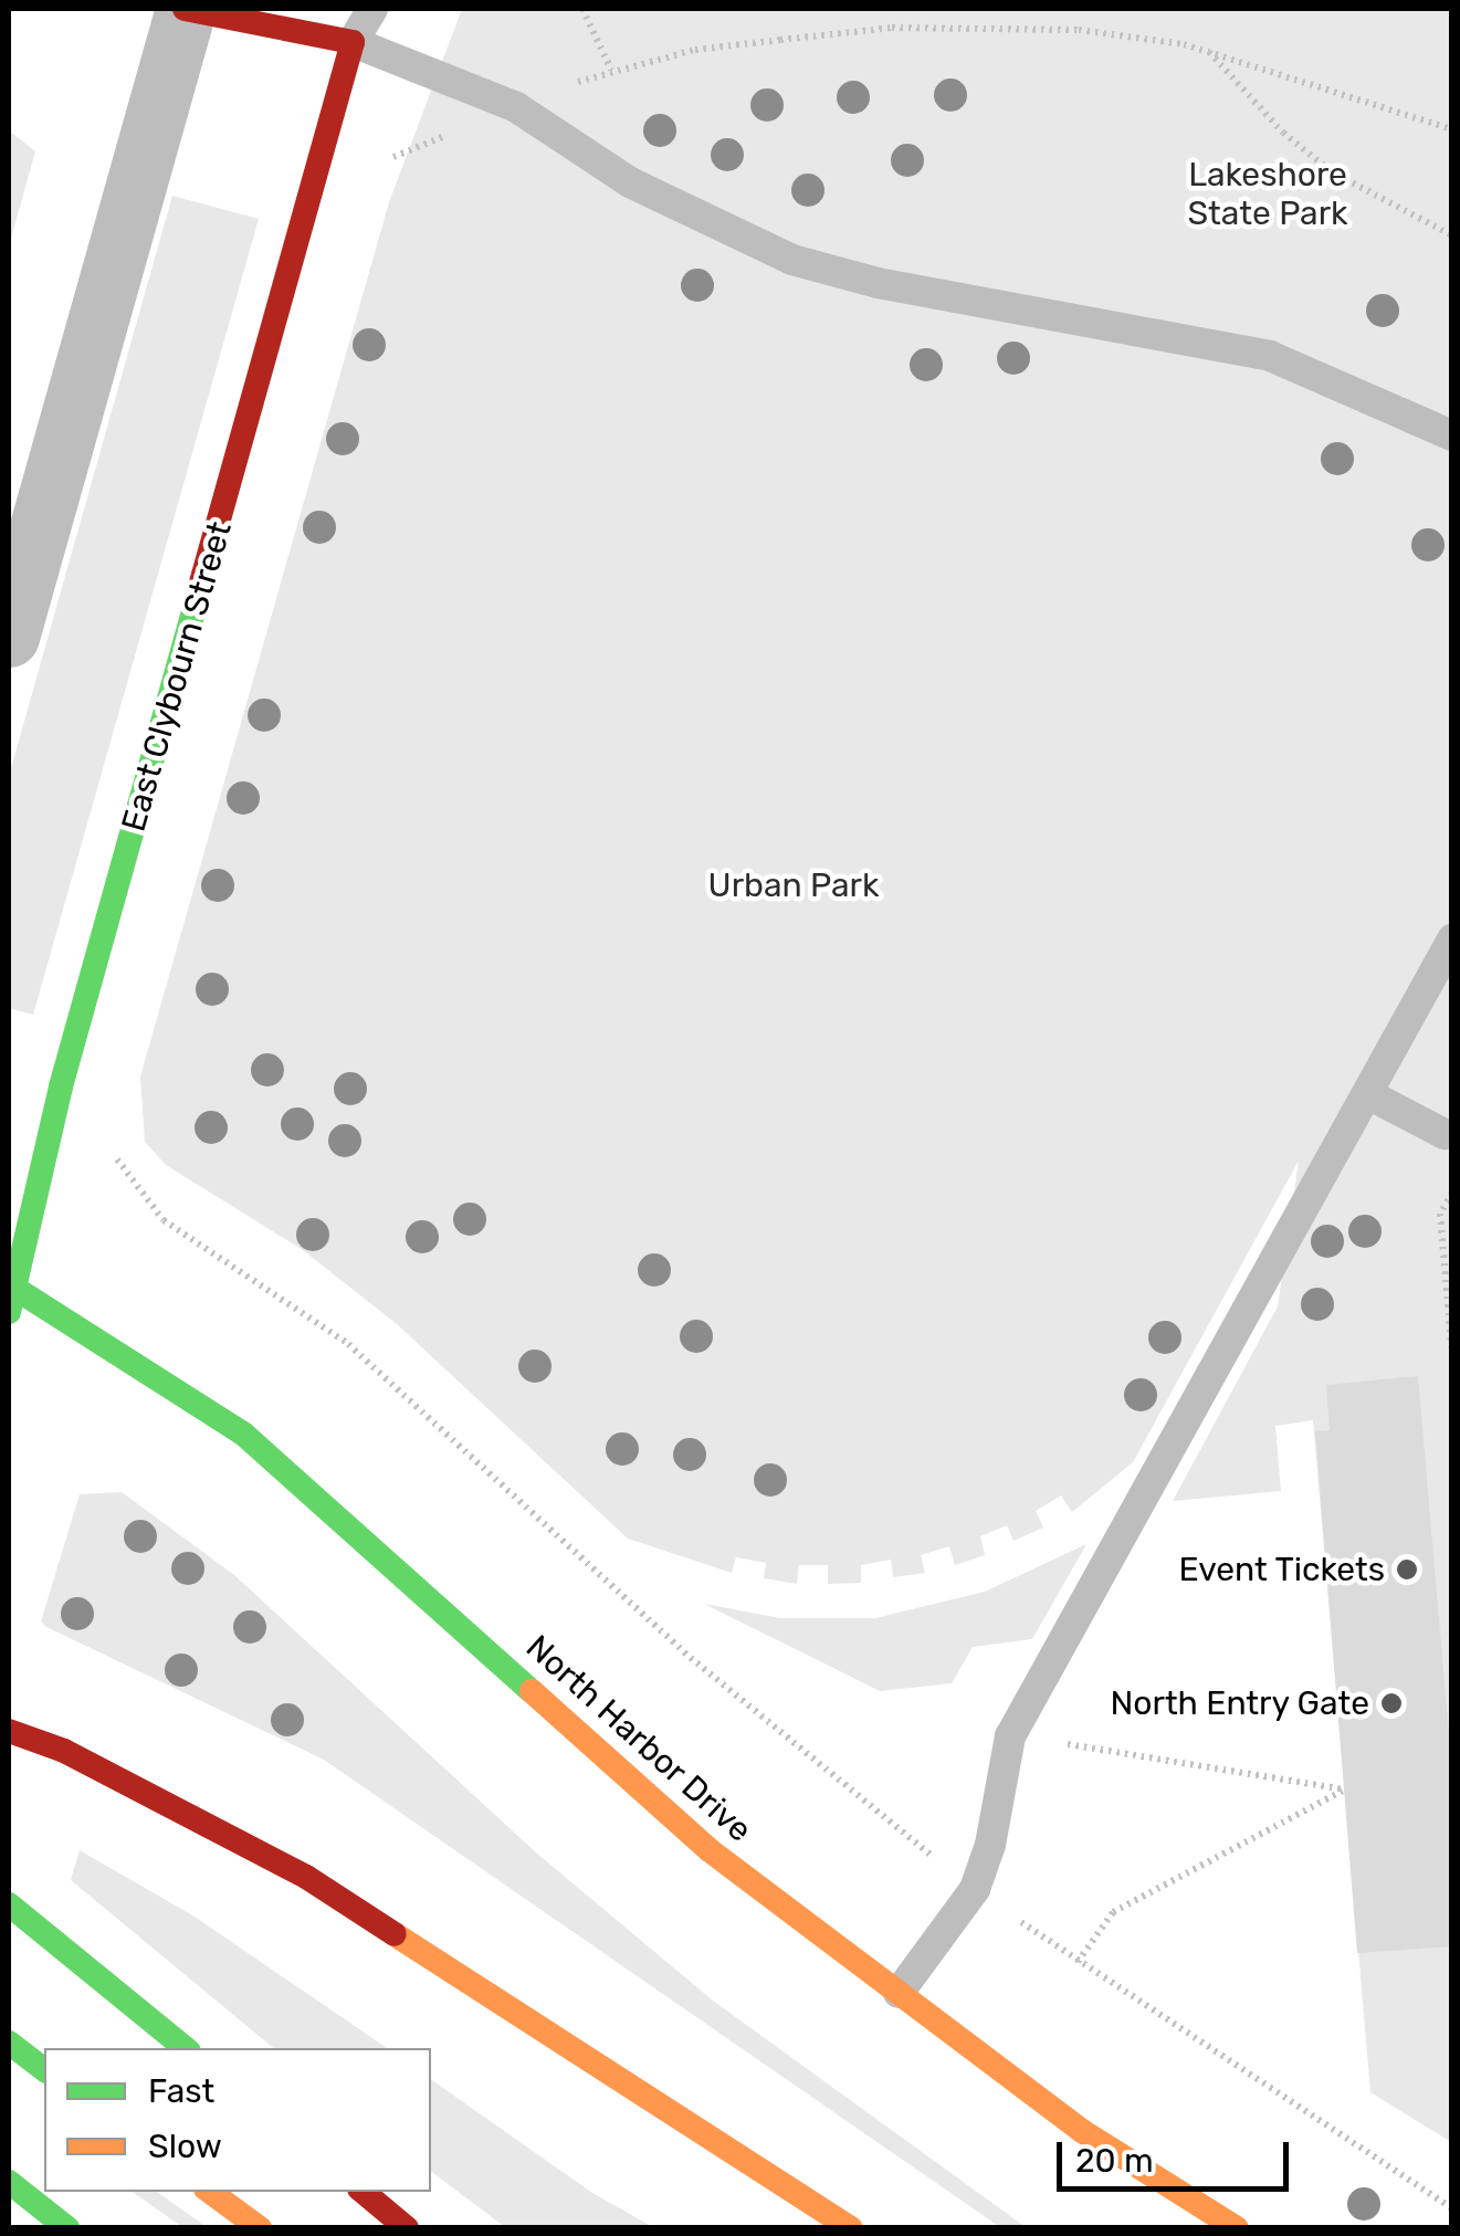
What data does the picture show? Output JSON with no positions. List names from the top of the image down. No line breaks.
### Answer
{"streets":{"main road":["East Clybourn Street","North Harbor Drive"]},"crossings":[["East Clybourn Street","North Harbor Drive"]],"parks":["Lakeshore State Park","Urban Park"],"places":["Event Tickets","North Entry Gate"],"legend":["Fast","Slow"],"scale_bar":"20 m"}
